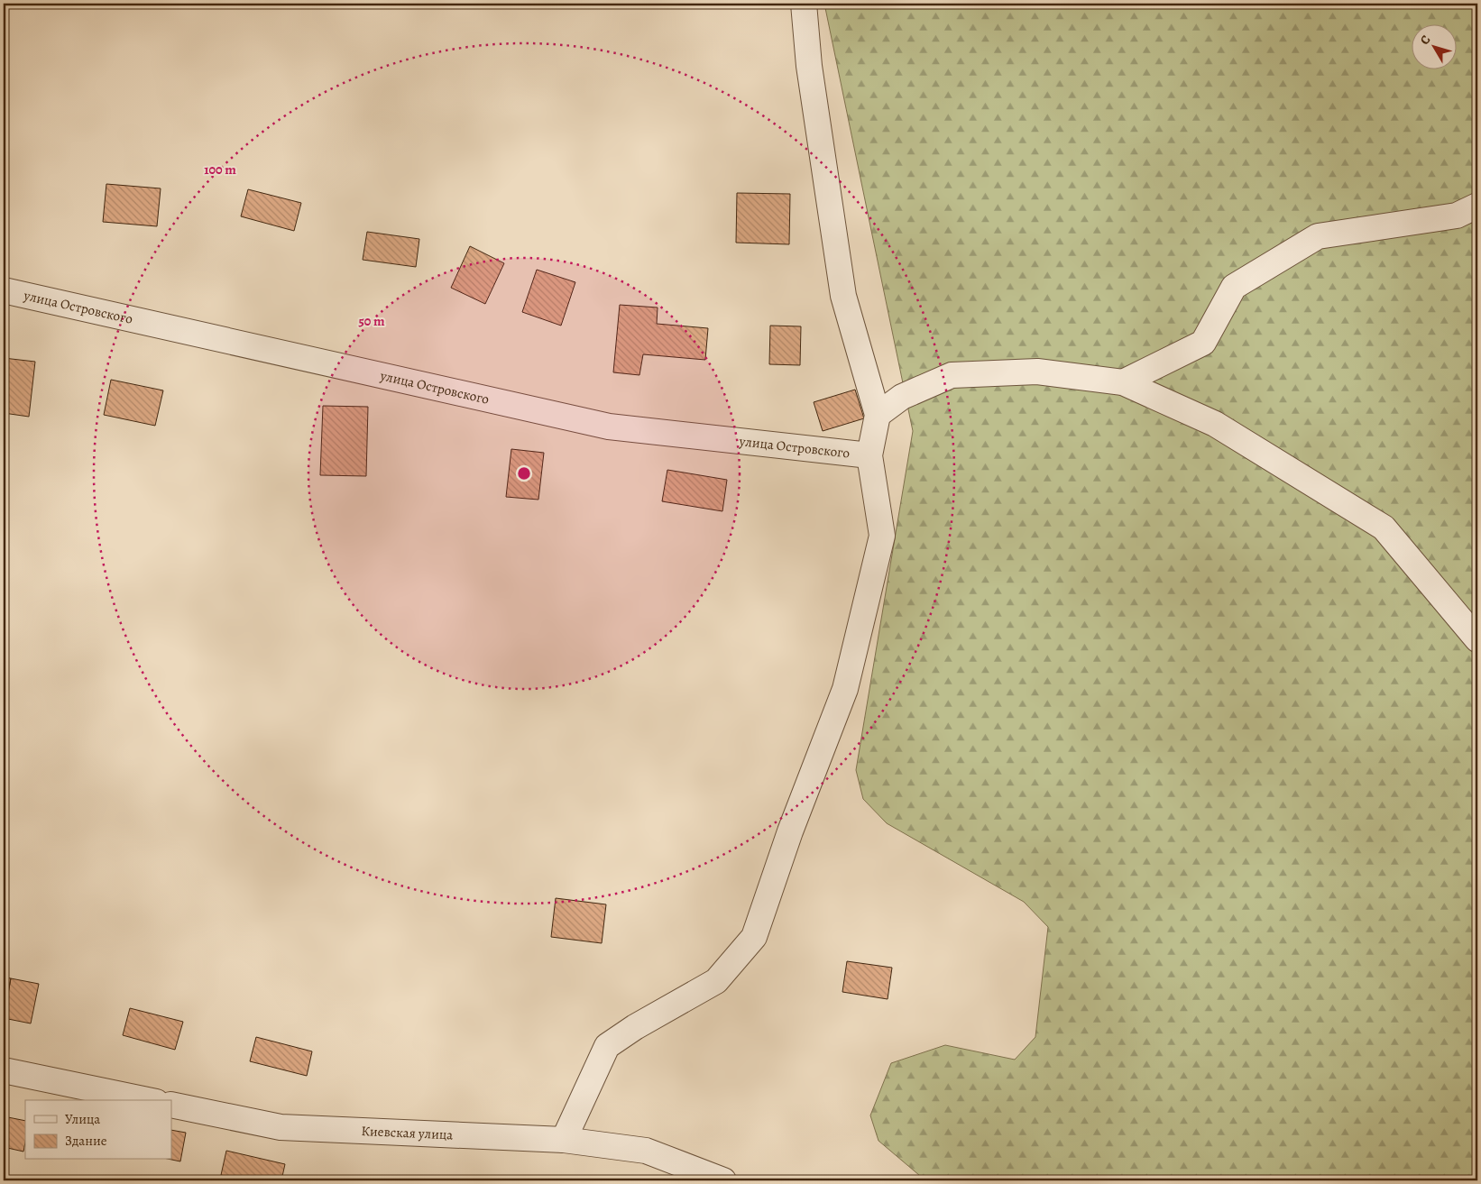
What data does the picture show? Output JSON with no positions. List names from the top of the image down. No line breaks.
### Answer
{"streets":{"street":["улица Островского","Киевская улица"]},"legend":["Улица","Здание"],"north":"top left","rings":["100 m","50 m"]}
